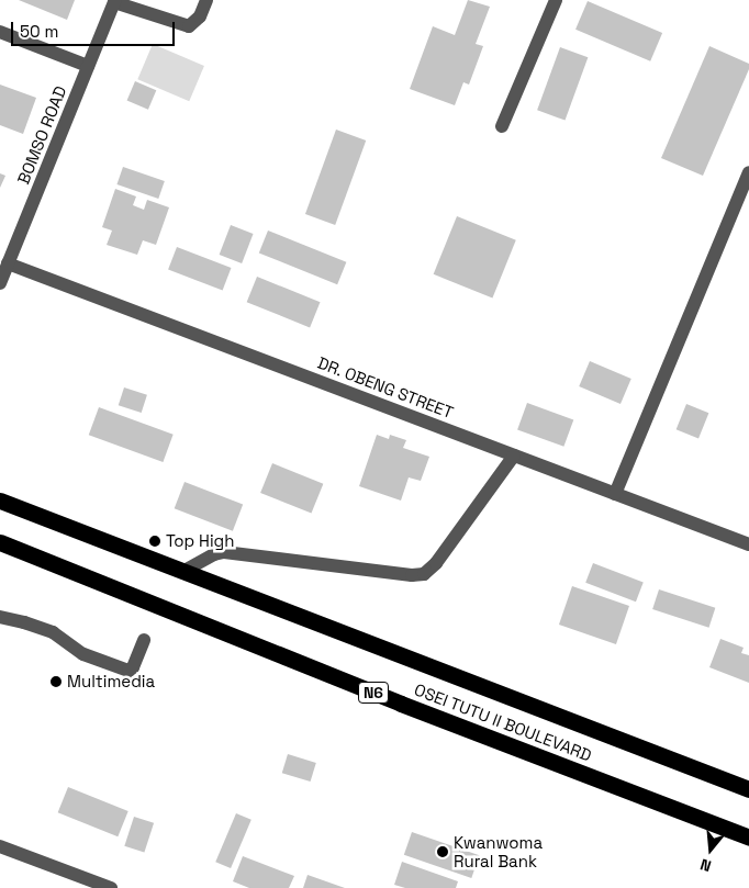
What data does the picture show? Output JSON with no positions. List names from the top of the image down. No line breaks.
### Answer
{"streets":{"highway":["N6","OSEI TUTU II BOULEVARD"],"street":["BOMSO ROAD","DR. OBENG STREET"]},"crossings":[["BOMSO ROAD","DR. OBENG STREET"]],"places":["Top High","Multimedia","Kwanwoma Rural Bank"],"scale_bar":"50 m","north":"bottom"}
